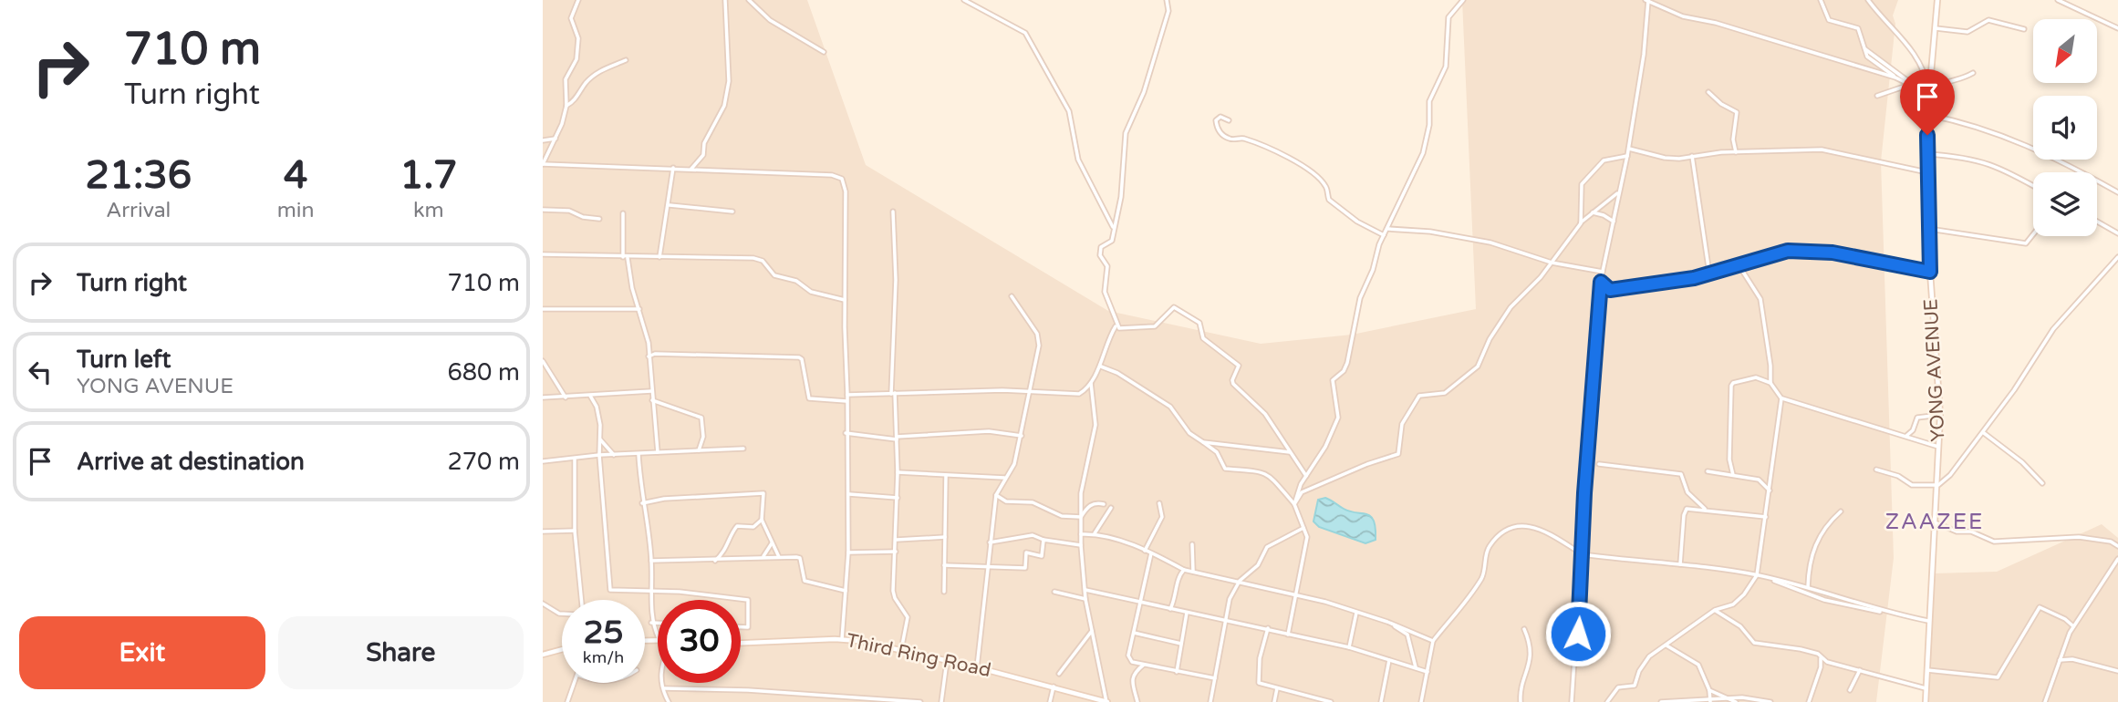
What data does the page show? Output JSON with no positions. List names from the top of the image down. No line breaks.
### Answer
{"streets":{"street":["YONG AVENUE","Third Ring Road"]},"districts":["ZAAZEE"],"north":"bottom left","page":{"turn":["710 m","Turn right"],"eta":["21:36","Arrival","4","min","1.7","km"],"list":[{"name":"Turn right","value":"710 m"},{"name":"Turn left","note":"YONG AVENUE","value":"680 m"},{"name":"Arrive at destination","value":"270 m"}],"speed":"25 km/h","limit":"30","buttons":["Exit","Share"]}}
